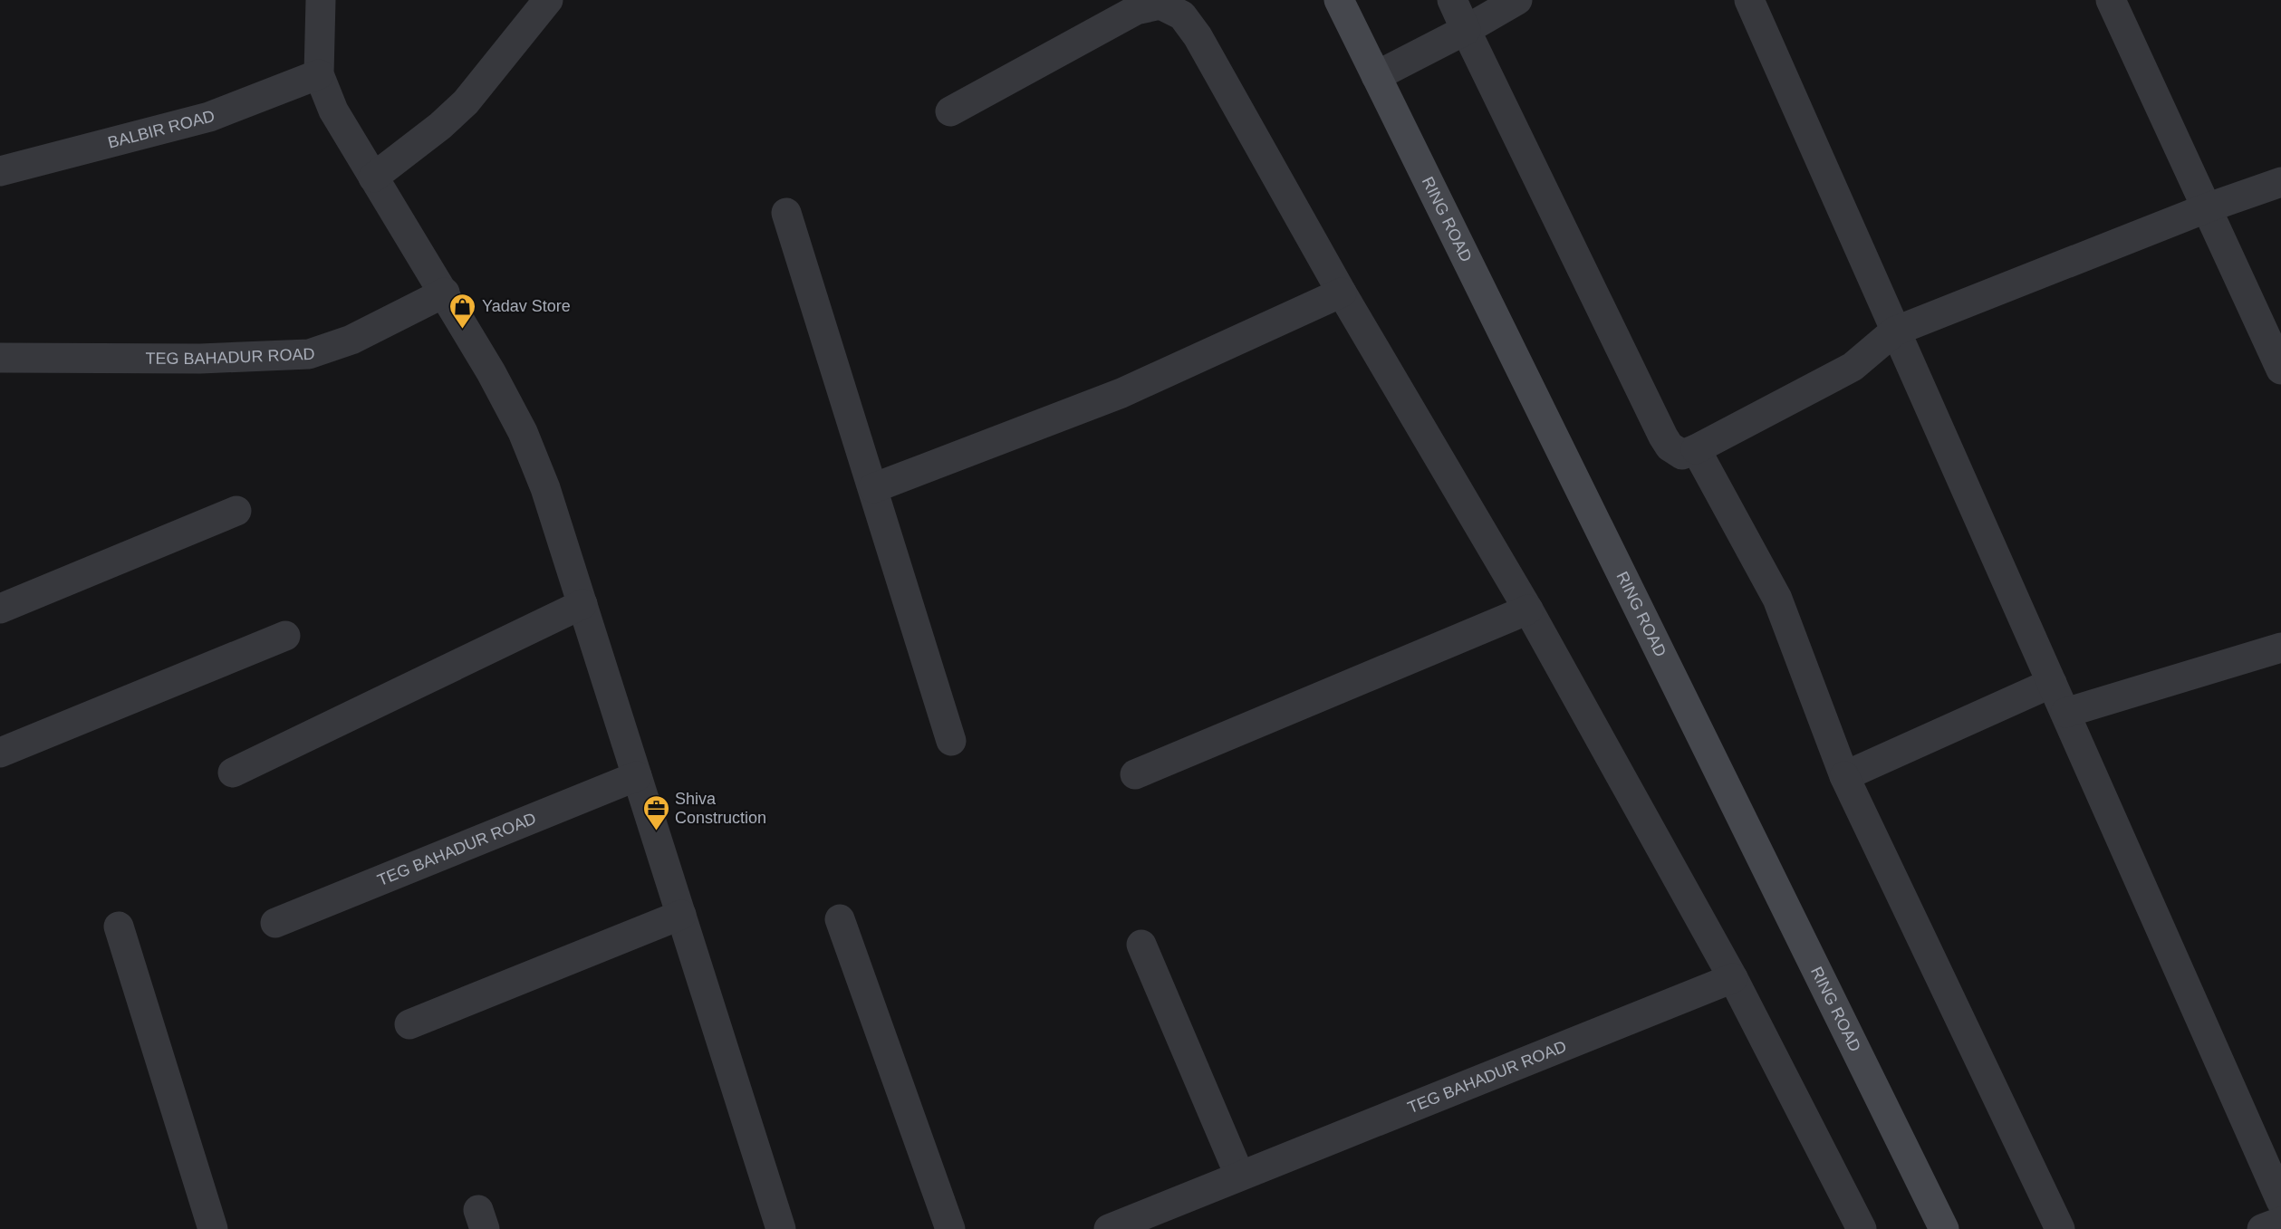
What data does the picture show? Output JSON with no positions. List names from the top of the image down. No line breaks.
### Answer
{"streets":{"street":["BALBIR ROAD","RING ROAD","TEG BAHADUR ROAD"]},"places":{"shop":["Yadav Store"],"office":["Shiva Construction"]}}
